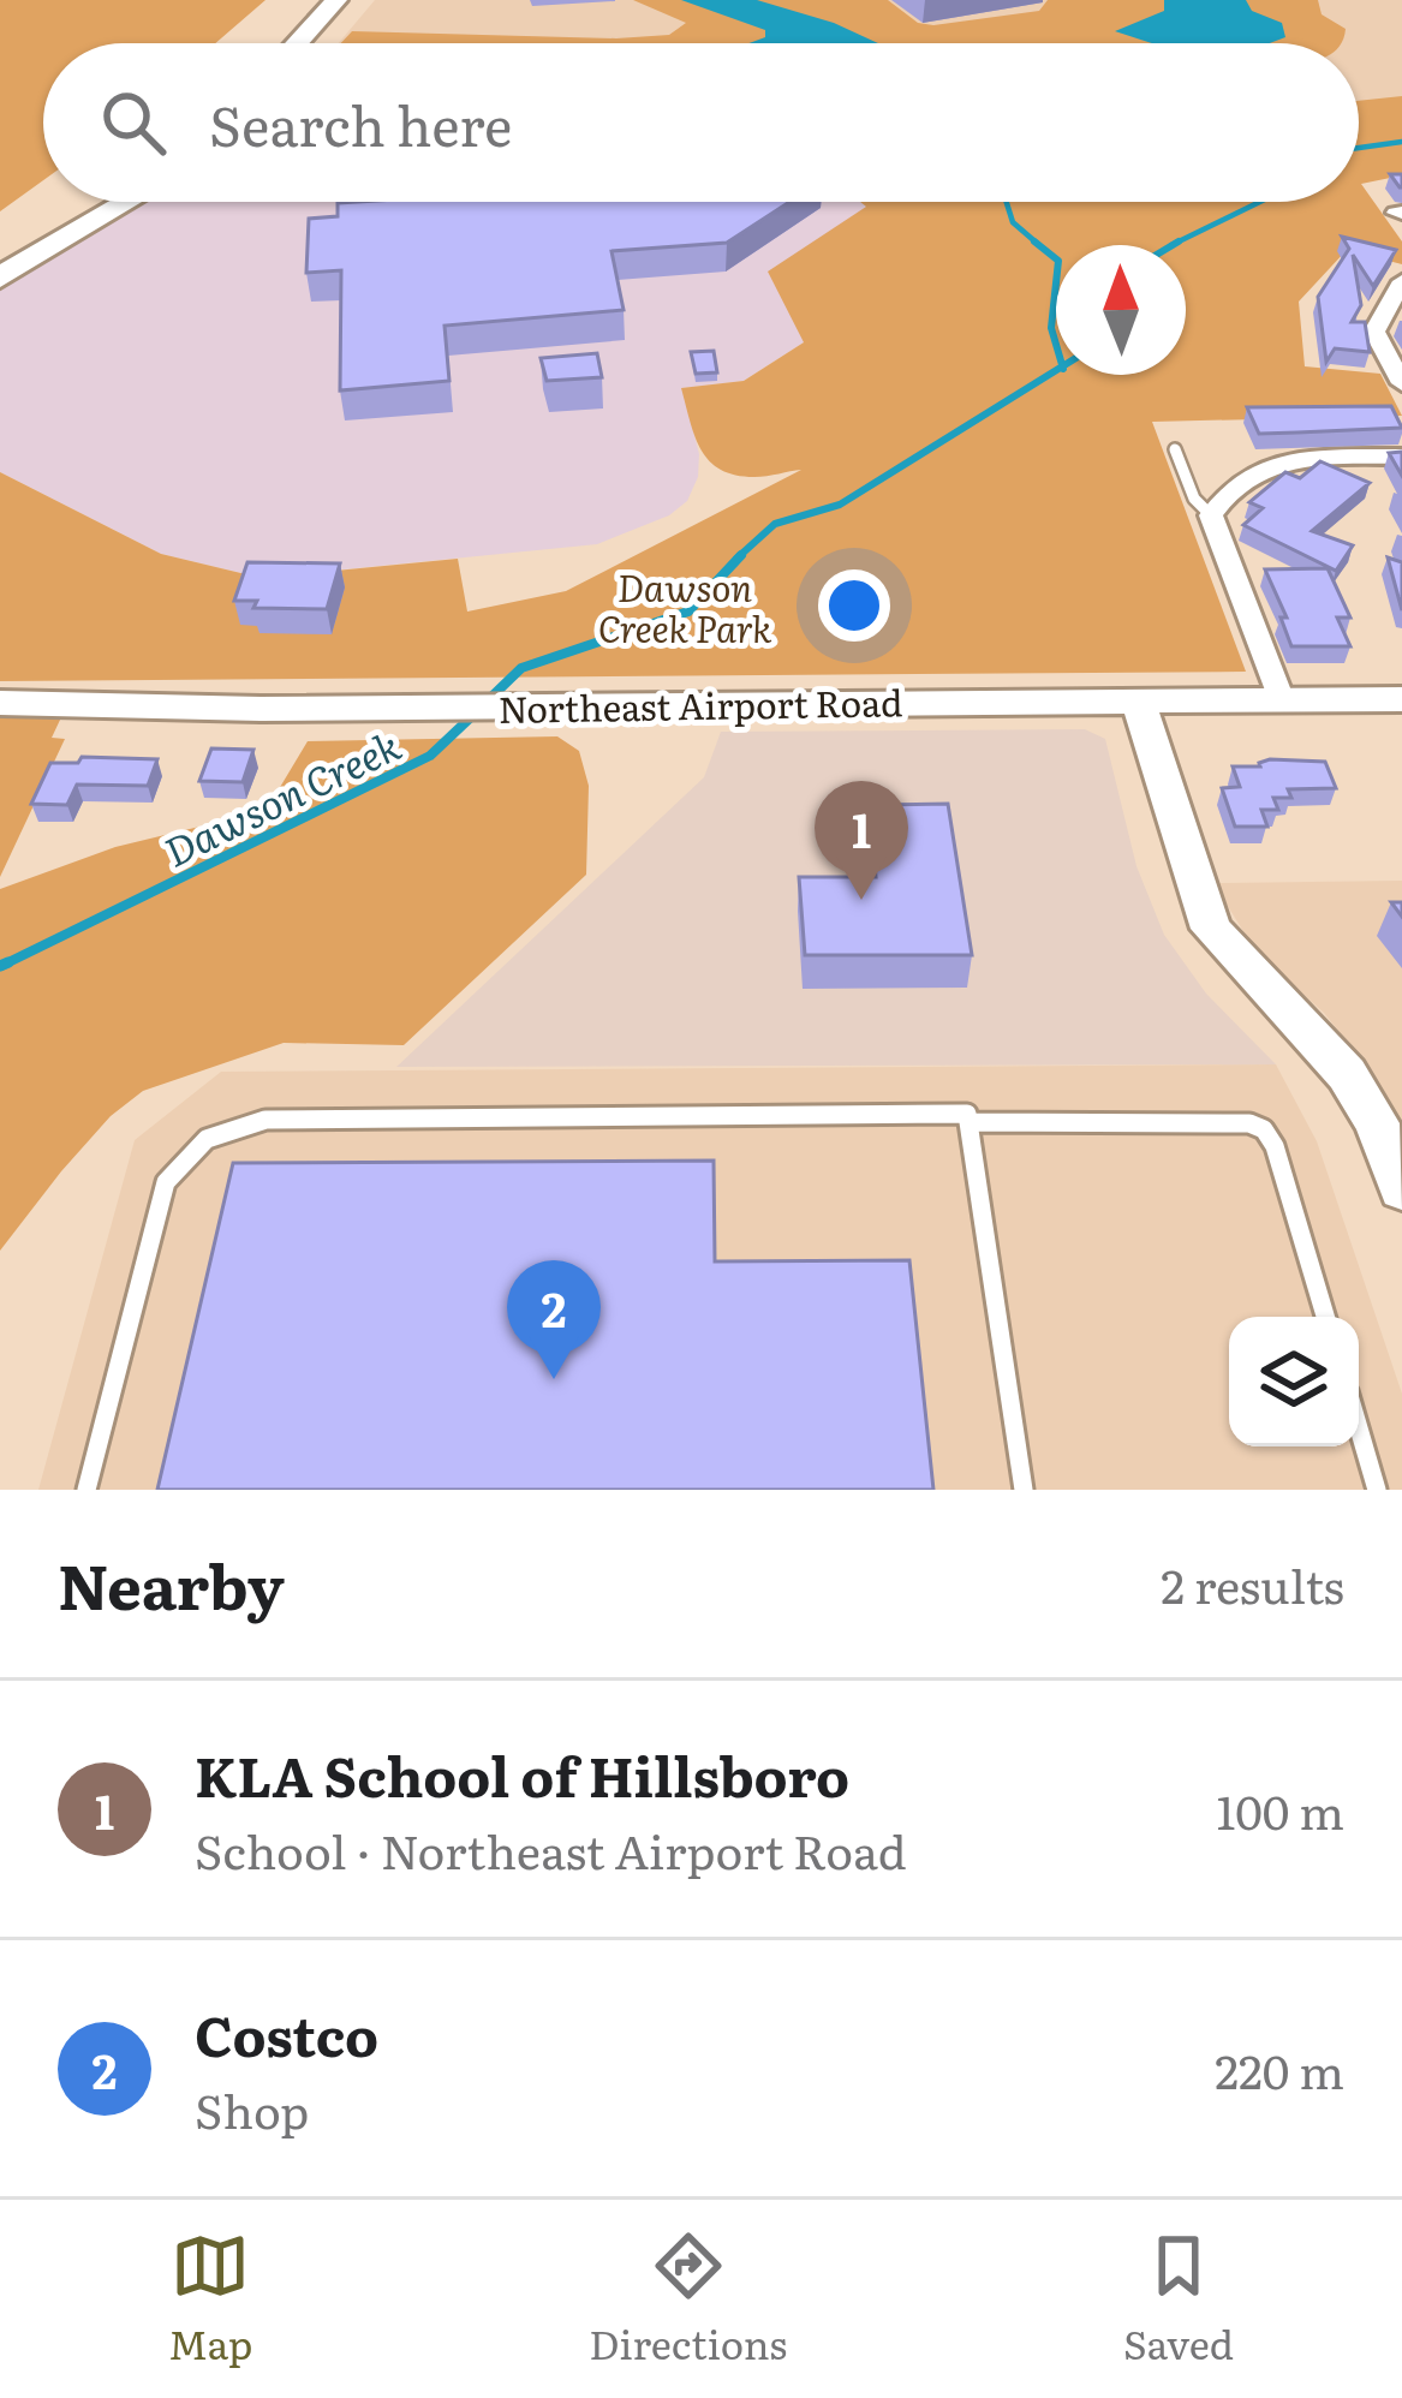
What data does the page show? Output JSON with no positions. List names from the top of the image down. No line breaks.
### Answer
{"streets":{"street":["Northeast Airport Road"]},"water":["Dawson Creek"],"parks":["Dawson Creek Park"],"north":"top","page":{"search":"Search here","pins":["1","2"],"heading":["Nearby","2 results"],"list":[{"mark":"1","name":"KLA School of Hillsboro","note":"School · Northeast Airport Road","value":"100 m"},{"mark":"2","name":"Costco","note":"Shop","value":"220 m"}],"nav":["Map","Directions","Saved"]}}
